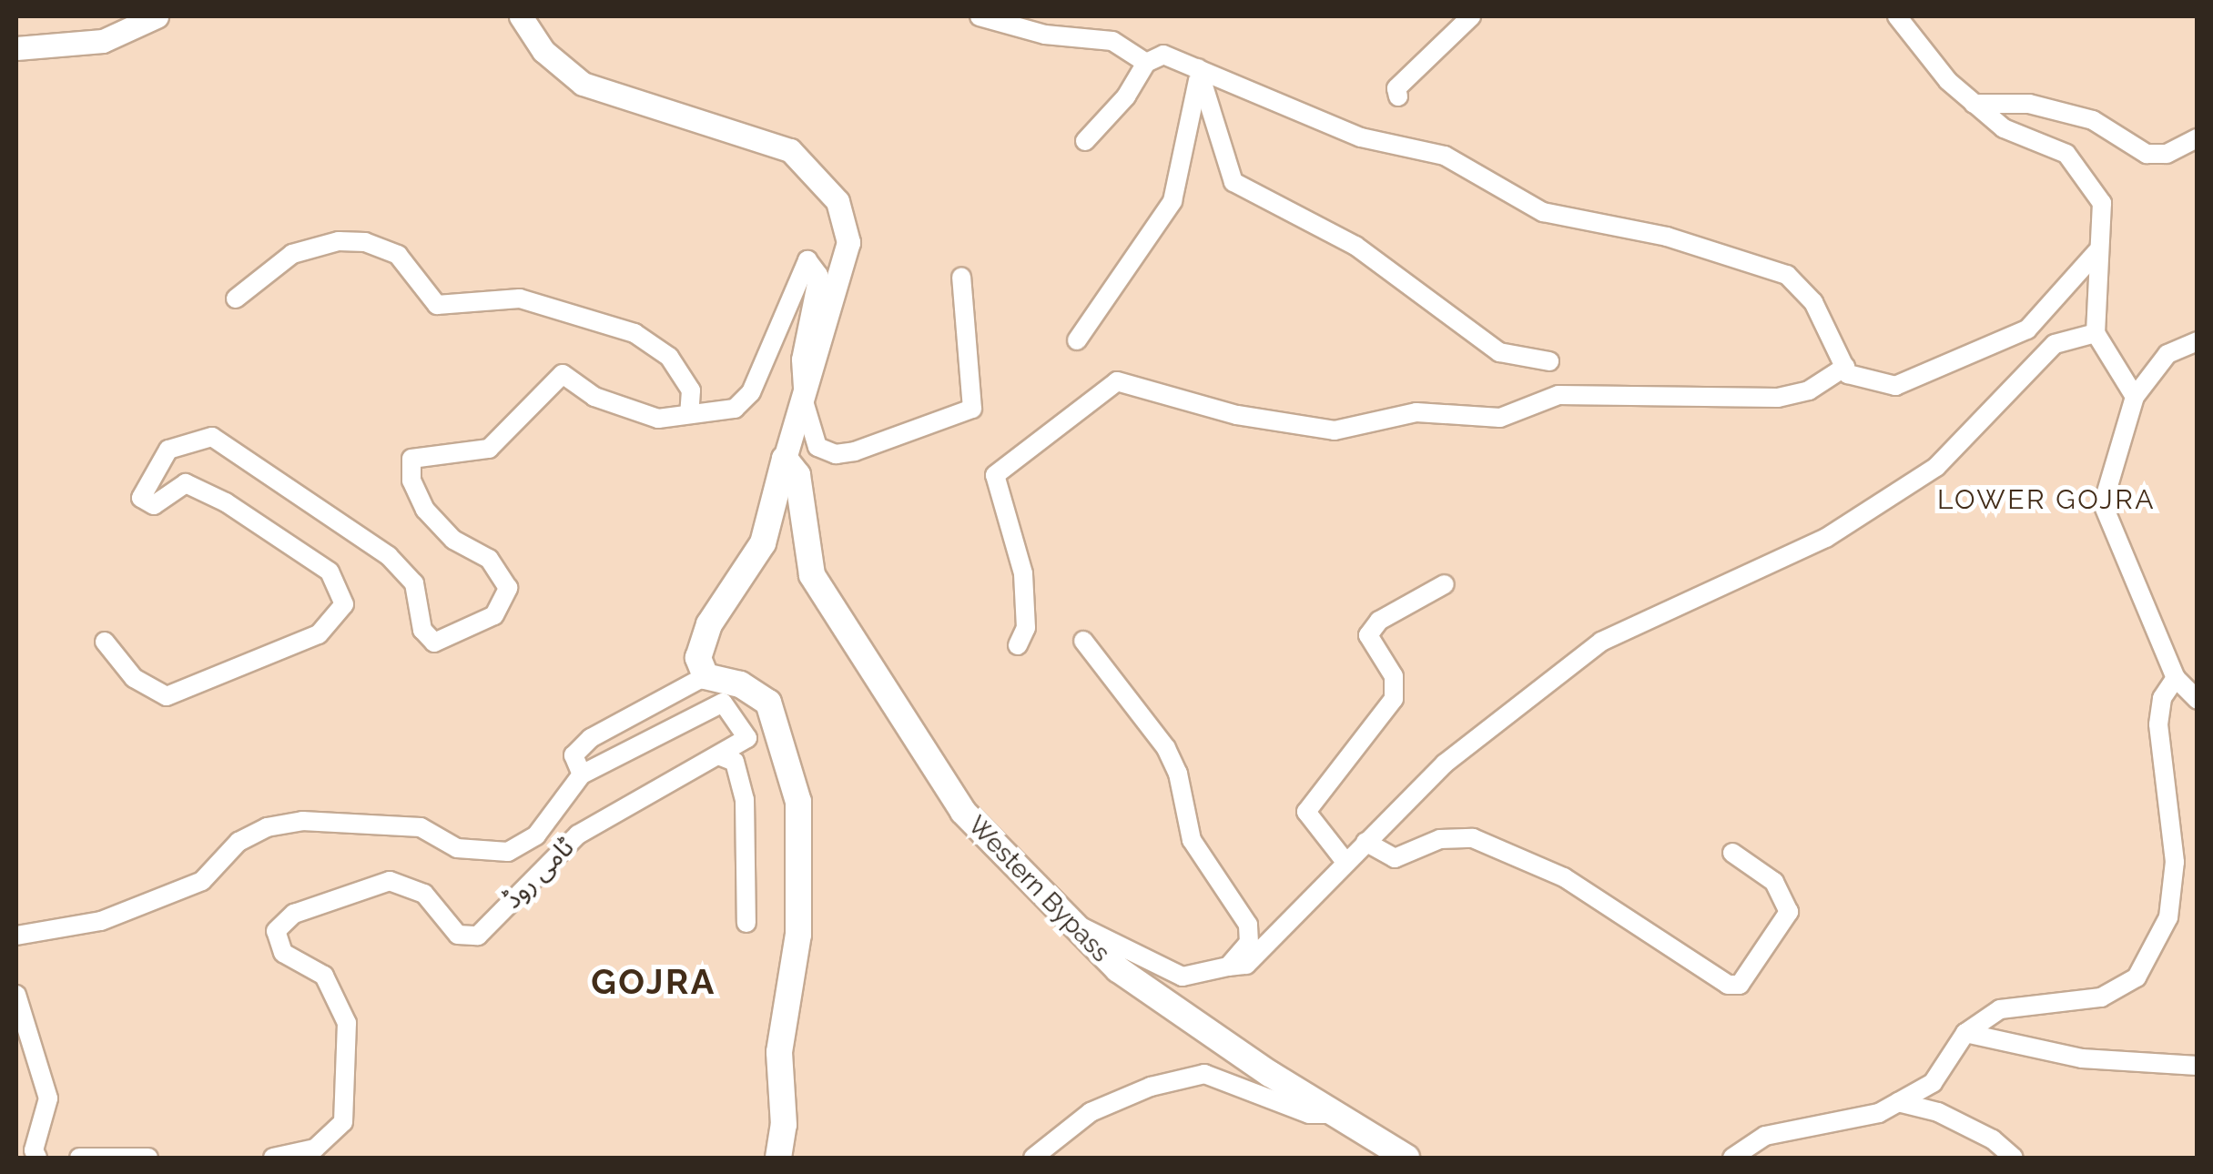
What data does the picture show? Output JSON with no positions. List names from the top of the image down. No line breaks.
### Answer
{"streets":{"highway":["Western Bypass"],"street":["ٹامی روڈ"]},"districts":["LOWER GOJRA","GOJRA"]}
